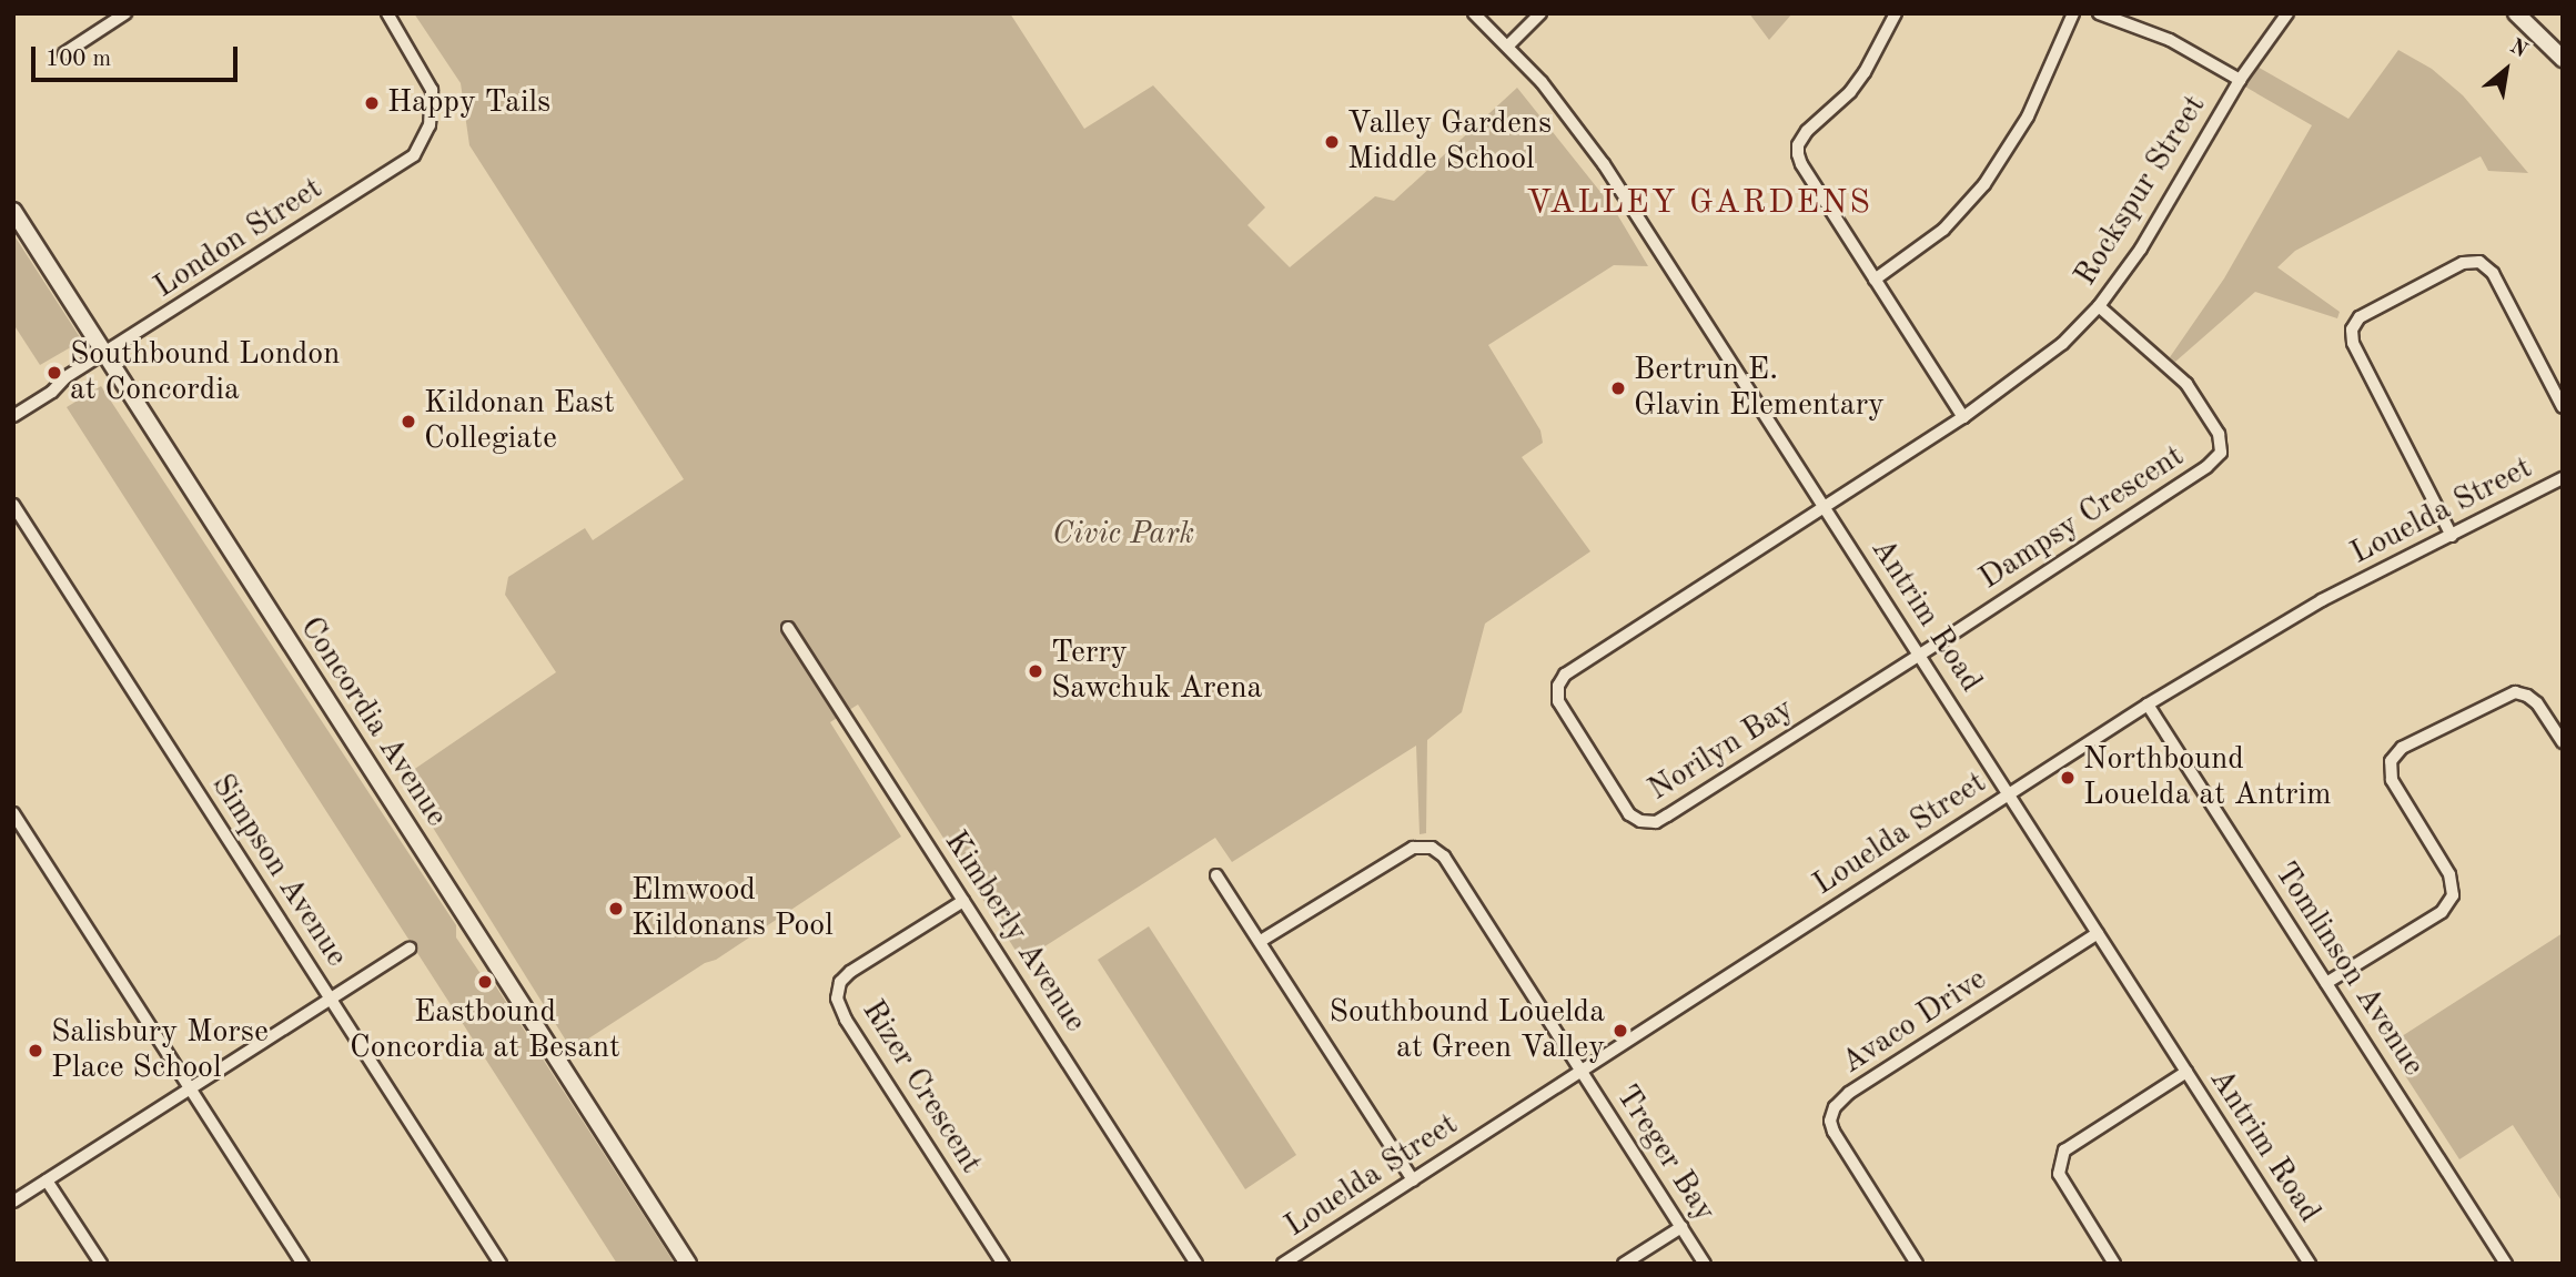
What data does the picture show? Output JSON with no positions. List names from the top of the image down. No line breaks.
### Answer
{"streets":{"main road":["Concordia Avenue"],"street":["Rockspur Street","London Street","Louelda Street","Dampsy Crescent","Antrim Road","Norilyn Bay","Simpson Avenue","Kimberly Avenue","Tomlinson Avenue","Avaco Drive","Rizer Crescent","Treger Bay"]},"crossings":[["Rockspur Street","Dampsy Crescent"],["Rockspur Street","Antrim Road"],["Rockspur Street","Norilyn Bay"],["London Street","Concordia Avenue"],["Louelda Street","Antrim Road"],["Louelda Street","Tomlinson Avenue"],["Louelda Street","Treger Bay"],["Dampsy Crescent","Antrim Road"],["Dampsy Crescent","Norilyn Bay"],["Antrim Road","Norilyn Bay"],["Antrim Road","Avaco Drive"],["Kimberly Avenue","Rizer Crescent"]],"districts":["VALLEY GARDENS"],"parks":["Civic Park"],"places":["Happy Tails","Valley Gardens Middle School","Southbound London at Concordia","Bertrun E. Glavin Elementary","Kildonan East Collegiate","Terry Sawchuk Arena","Northbound Louelda at Antrim","Elmwood Kildonans Pool","Eastbound Concordia at Besant","Southbound Louelda at Green Valley","Salisbury Morse Place School"],"scale_bar":"100 m","north":"top right"}
